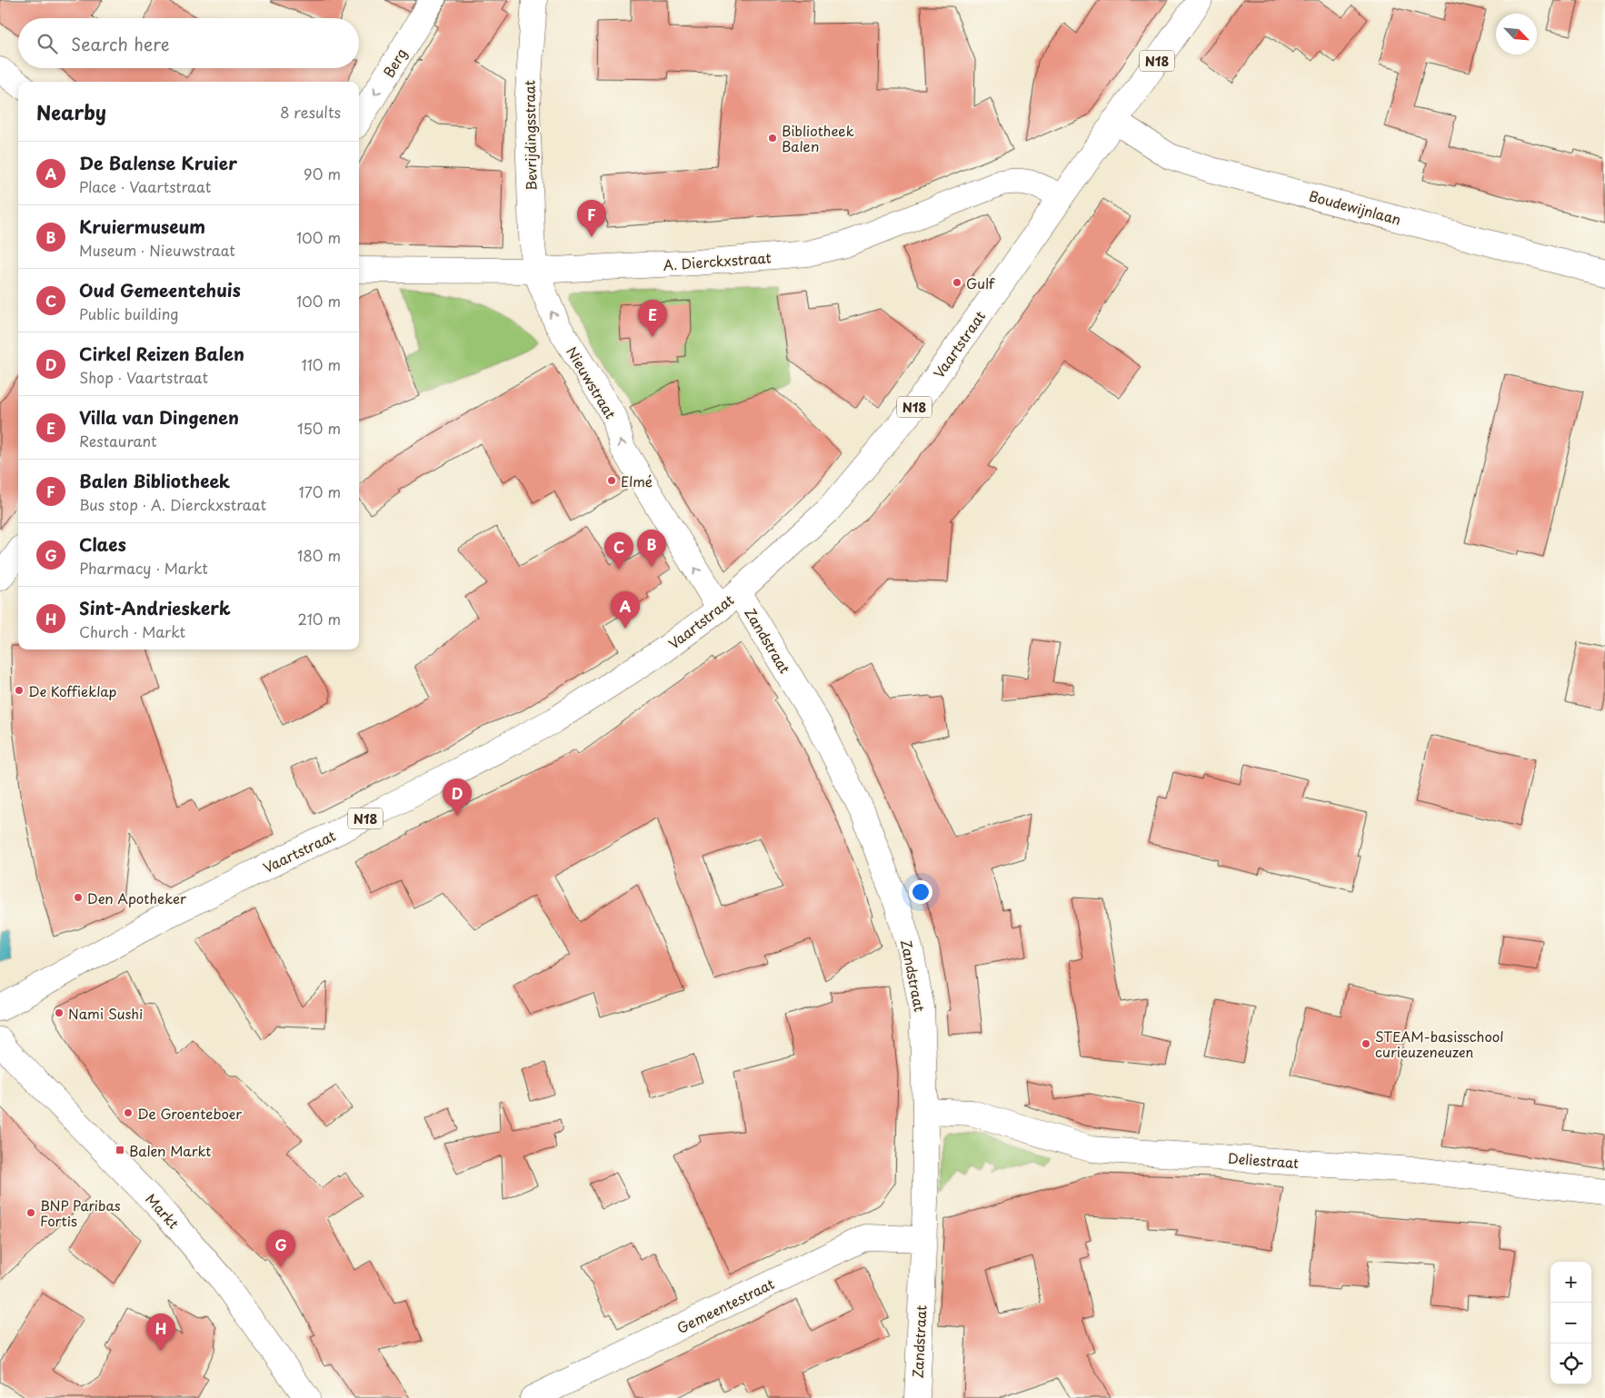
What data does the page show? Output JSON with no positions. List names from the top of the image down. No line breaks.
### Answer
{"streets":{"street":["N18","Berg","Bevrijdingsstraat","Boudewijnlaan","A. Dierckxstraat","Vaartstraat","Nieuwstraat","Zandstraat","Deliestraat","Markt","Gemeentestraat"]},"crossings":[["Bevrijdingsstraat","A. Dierckxstraat"],["Bevrijdingsstraat","Nieuwstraat"],["Boudewijnlaan","Vaartstraat"],["A. Dierckxstraat","Vaartstraat"],["A. Dierckxstraat","Nieuwstraat"],["Vaartstraat","Nieuwstraat"],["Vaartstraat","Zandstraat"],["Zandstraat","Deliestraat"],["Zandstraat","Gemeentestraat"]],"one_way":["Berg","Nieuwstraat"],"places":{"other":["Bibliotheek Balen","Gulf","Elmé","De Koffieklap","Den Apotheker","Nami Sushi","STEAM-basisschool curieuzeneuzen","De Groenteboer","BNP Paribas Fortis"],"transit":["Balen Markt"]},"north":"bottom right","page":{"search":"Search here","heading":["Nearby","8 results"],"list":[{"mark":"A","name":"De Balense Kruier","note":"Place · Vaartstraat","value":"90 m"},{"mark":"B","name":"Kruiermuseum","note":"Museum · Nieuwstraat","value":"100 m"},{"mark":"C","name":"Oud Gemeentehuis","note":"Public building","value":"100 m"},{"mark":"D","name":"Cirkel Reizen Balen","note":"Shop · Vaartstraat","value":"110 m"},{"mark":"E","name":"Villa van Dingenen","note":"Restaurant","value":"150 m"},{"mark":"F","name":"Balen Bibliotheek","note":"Bus stop · A. Dierckxstraat","value":"170 m"},{"mark":"G","name":"Claes","note":"Pharmacy · Markt","value":"180 m"},{"mark":"H","name":"Sint-Andrieskerk","note":"Church · Markt","value":"210 m"}],"pins":["F","E","B","C","A","D","G","H"],"map_buttons":["+","−"]}}
